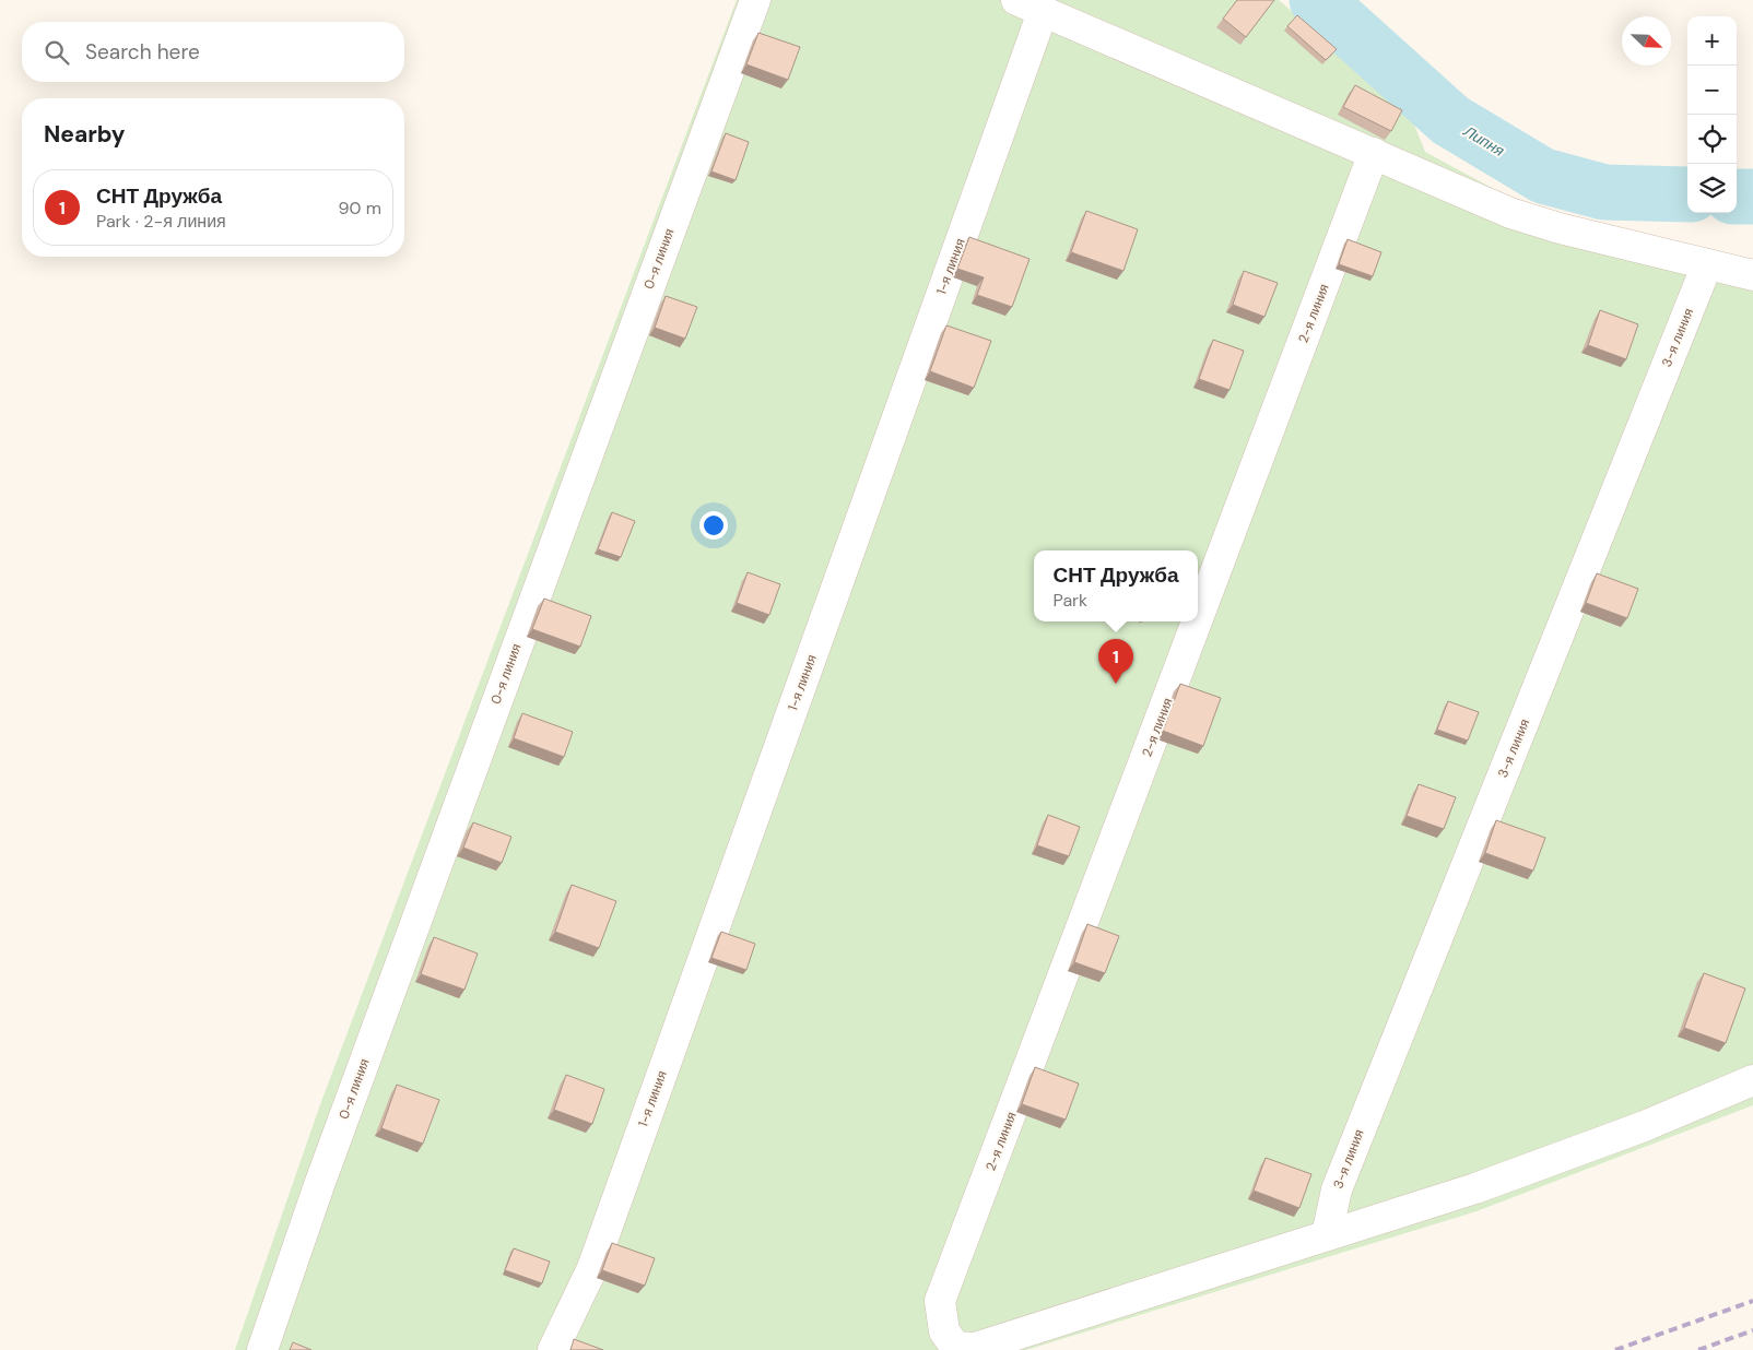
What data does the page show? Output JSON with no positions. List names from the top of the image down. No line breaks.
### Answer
{"streets":{"street":["0-я линия","1-я линия","2-я линия","3-я линия"]},"crossings":[["2-я линия","3-я линия"]],"water":["Липня"],"north":"bottom right","page":{"map_buttons":["+","−"],"search":"Search here","heading":"Nearby","list":[{"mark":"1","name":"СНТ Дружба","note":"Park · 2-я линия","value":"90 m"}],"popup":["СНТ Дружба","Park"],"pins":"1"}}
